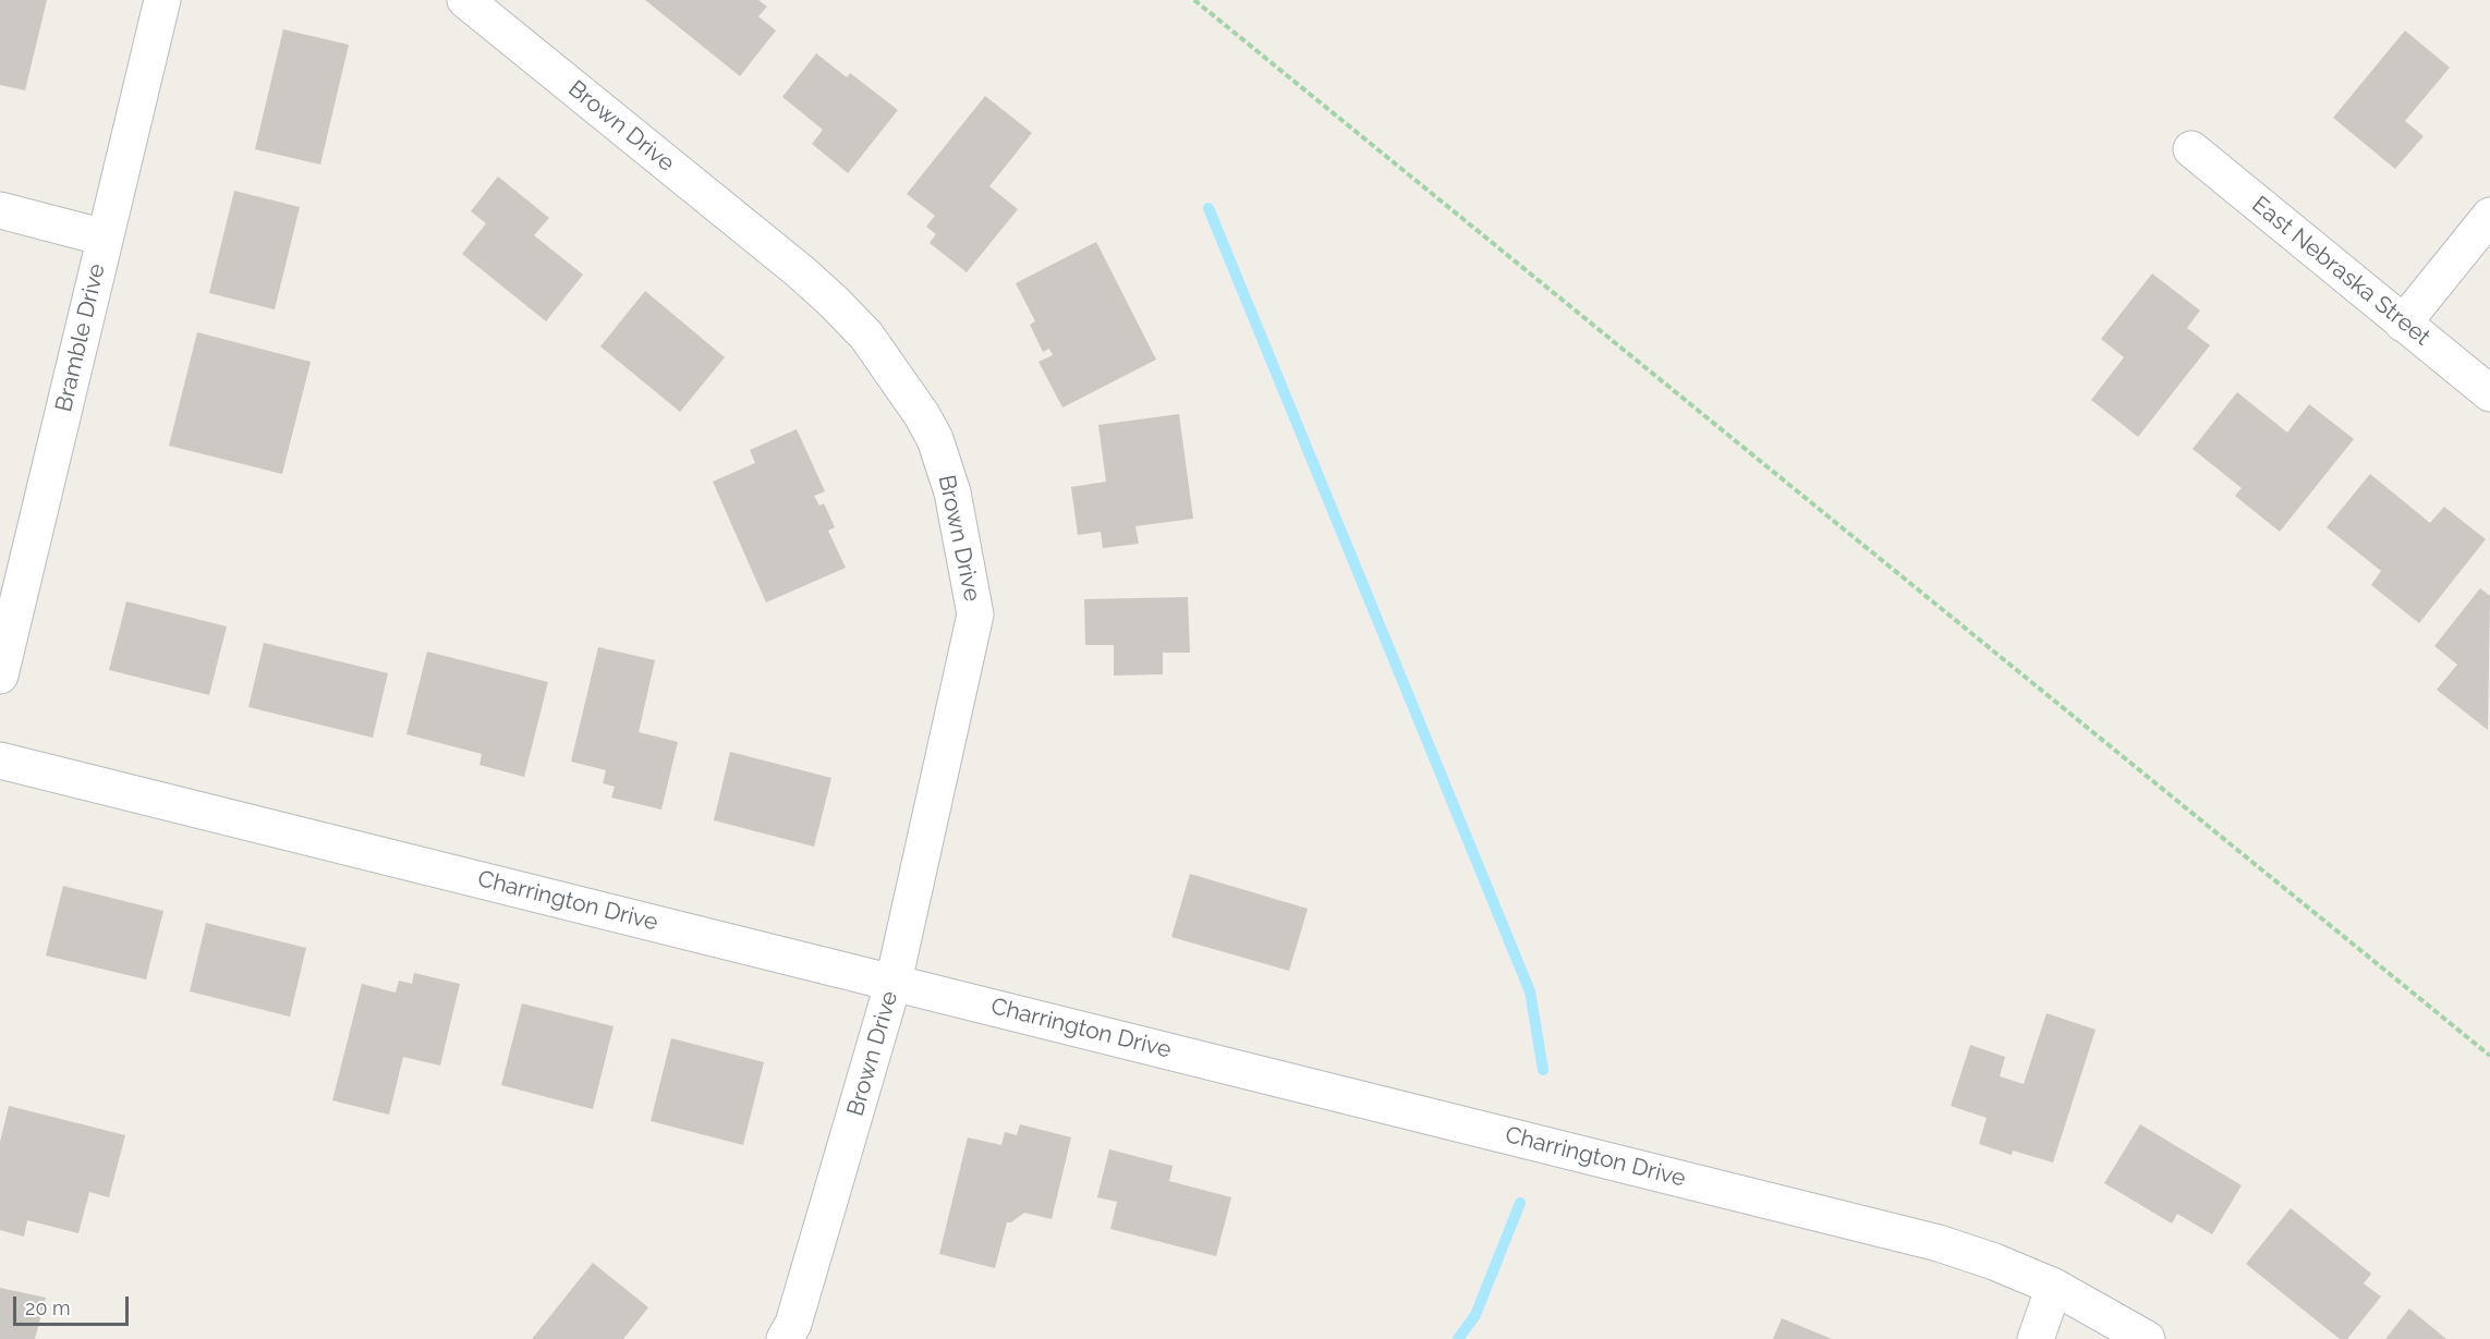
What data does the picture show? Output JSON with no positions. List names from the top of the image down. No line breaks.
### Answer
{"streets":{"street":["Brown Drive","East Nebraska Street","Bramble Drive","Charrington Drive"]},"crossings":[["Brown Drive","Charrington Drive"]],"scale_bar":"20 m"}
